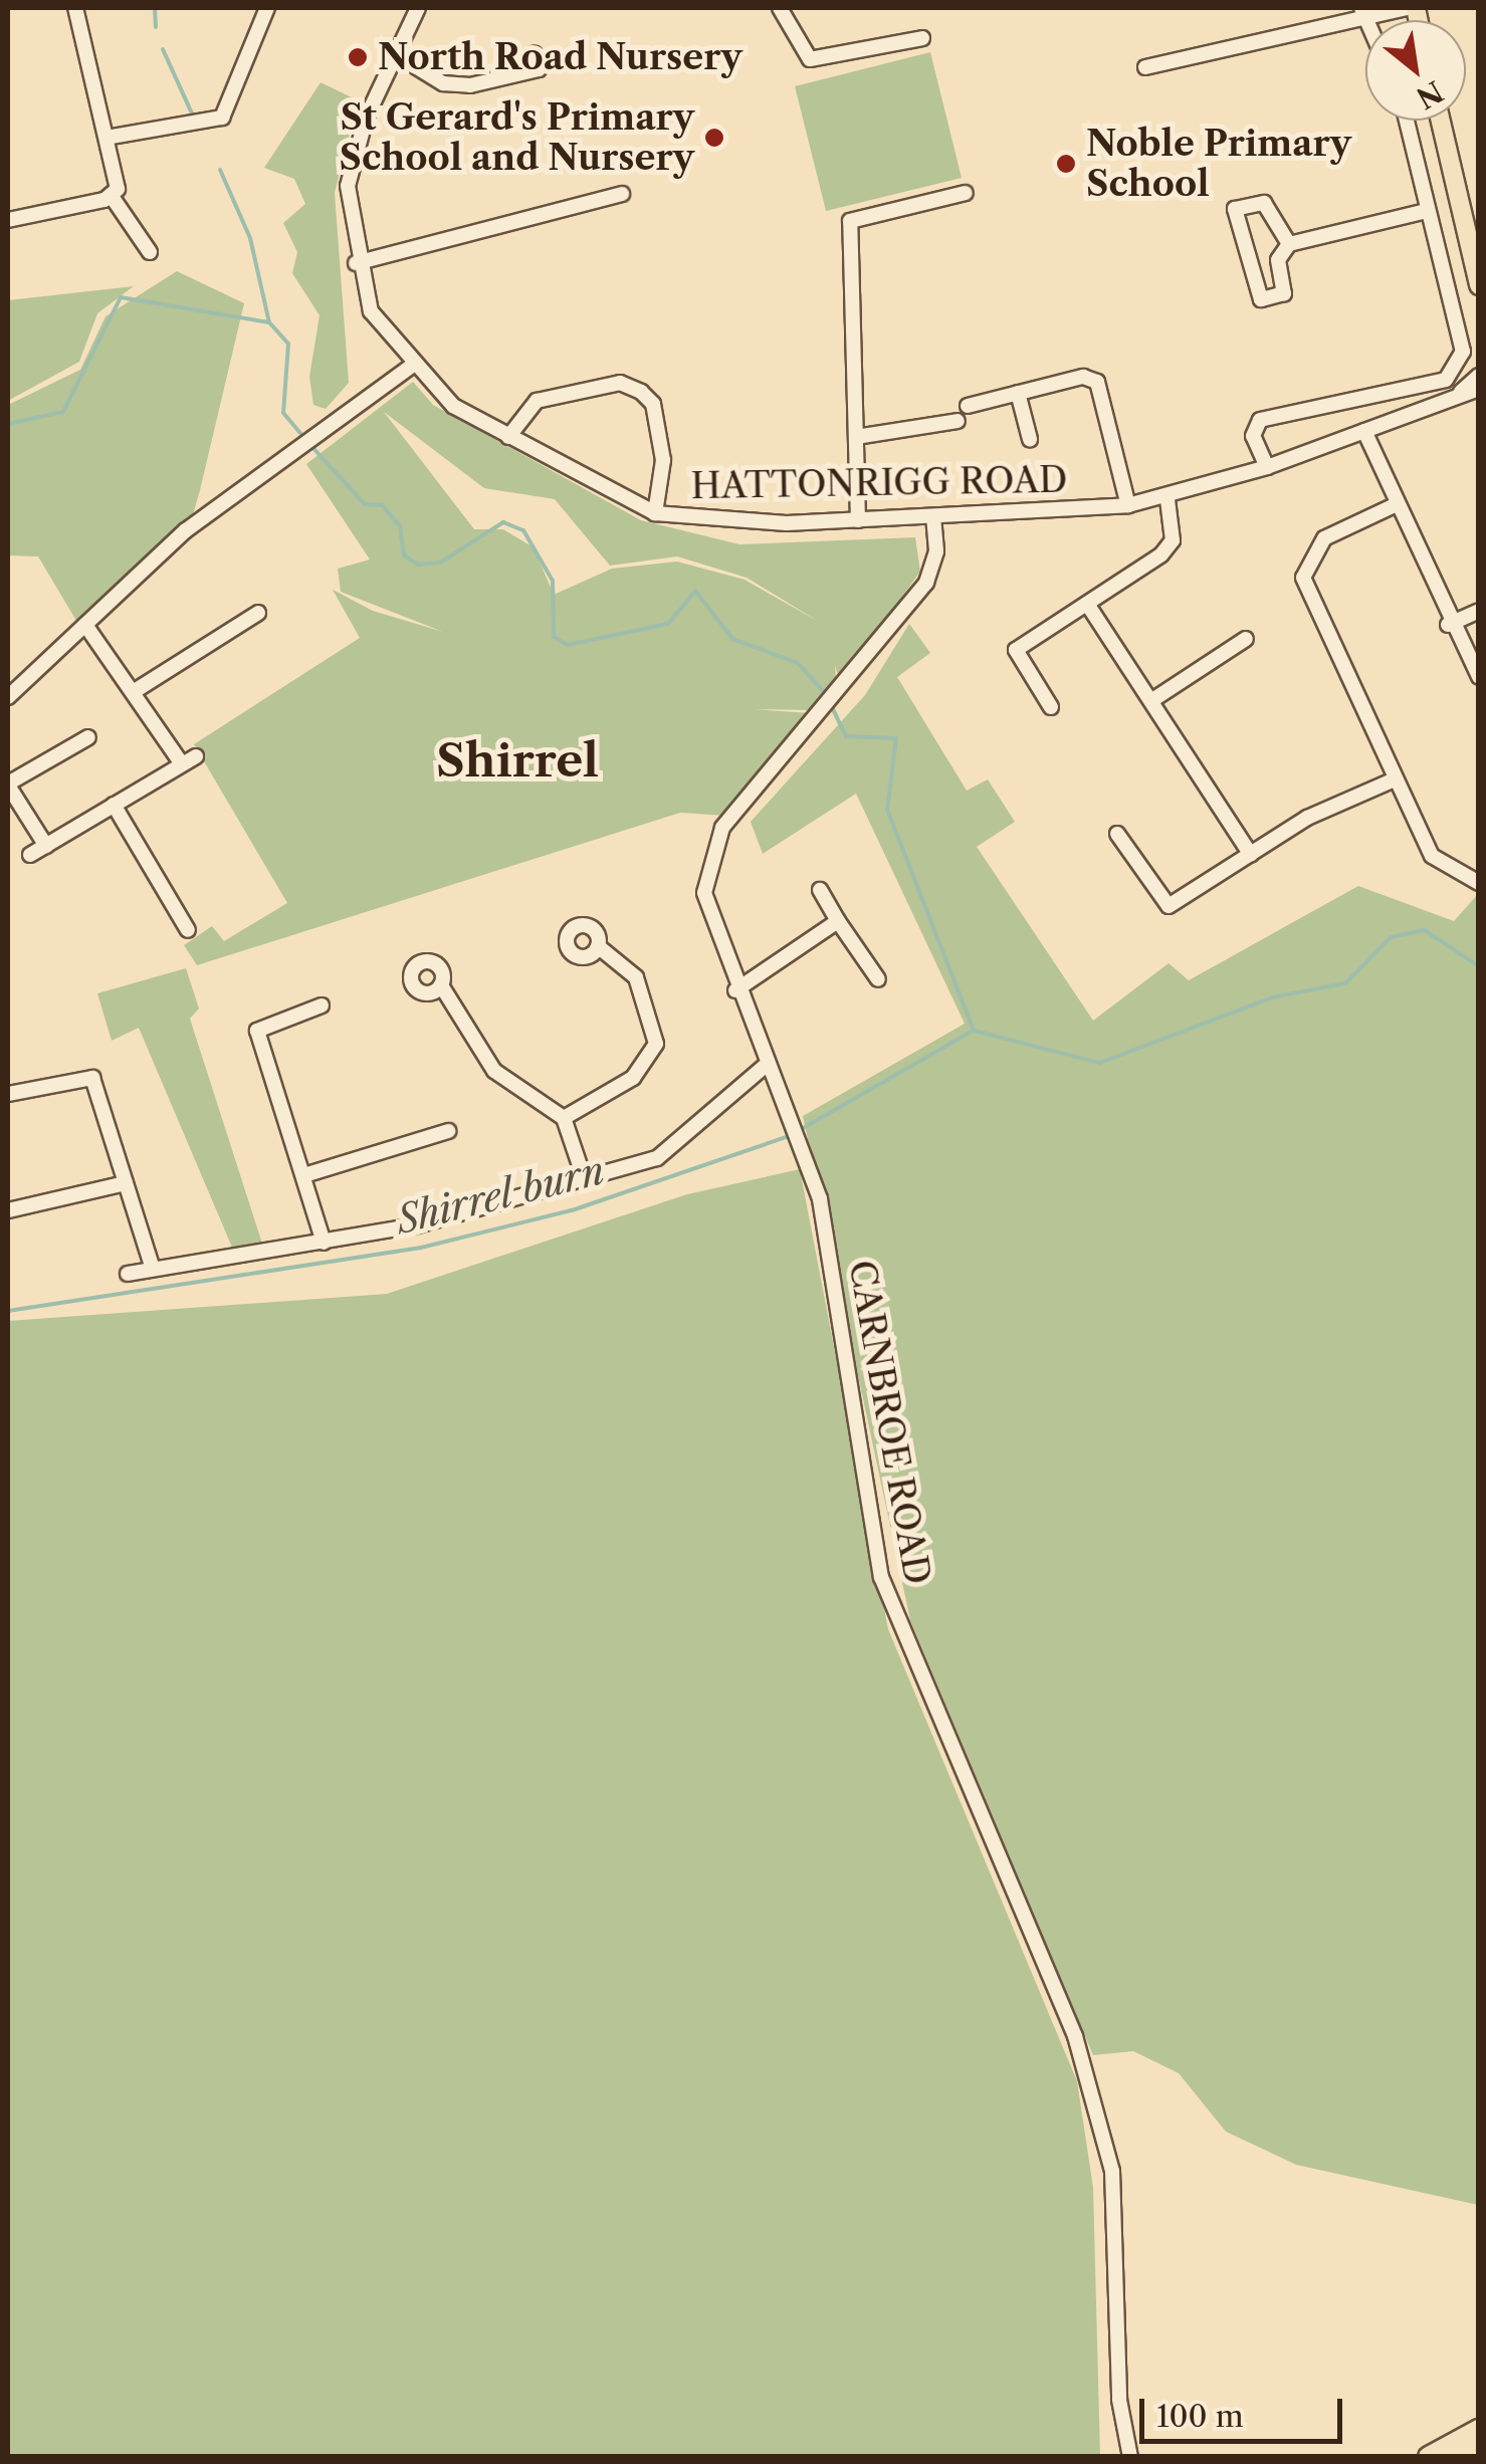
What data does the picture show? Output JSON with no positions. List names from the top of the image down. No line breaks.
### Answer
{"streets":{"street":["HATTONRIGG ROAD","CARNBROE ROAD"]},"crossings":[["HATTONRIGG ROAD","CARNBROE ROAD"]],"districts":["Shirrel"],"water":["Shirrel burn"],"places":["North Road Nursery","St Gerard's Primary School and Nursery","Noble Primary School"],"scale_bar":"100 m","north":"bottom right"}
